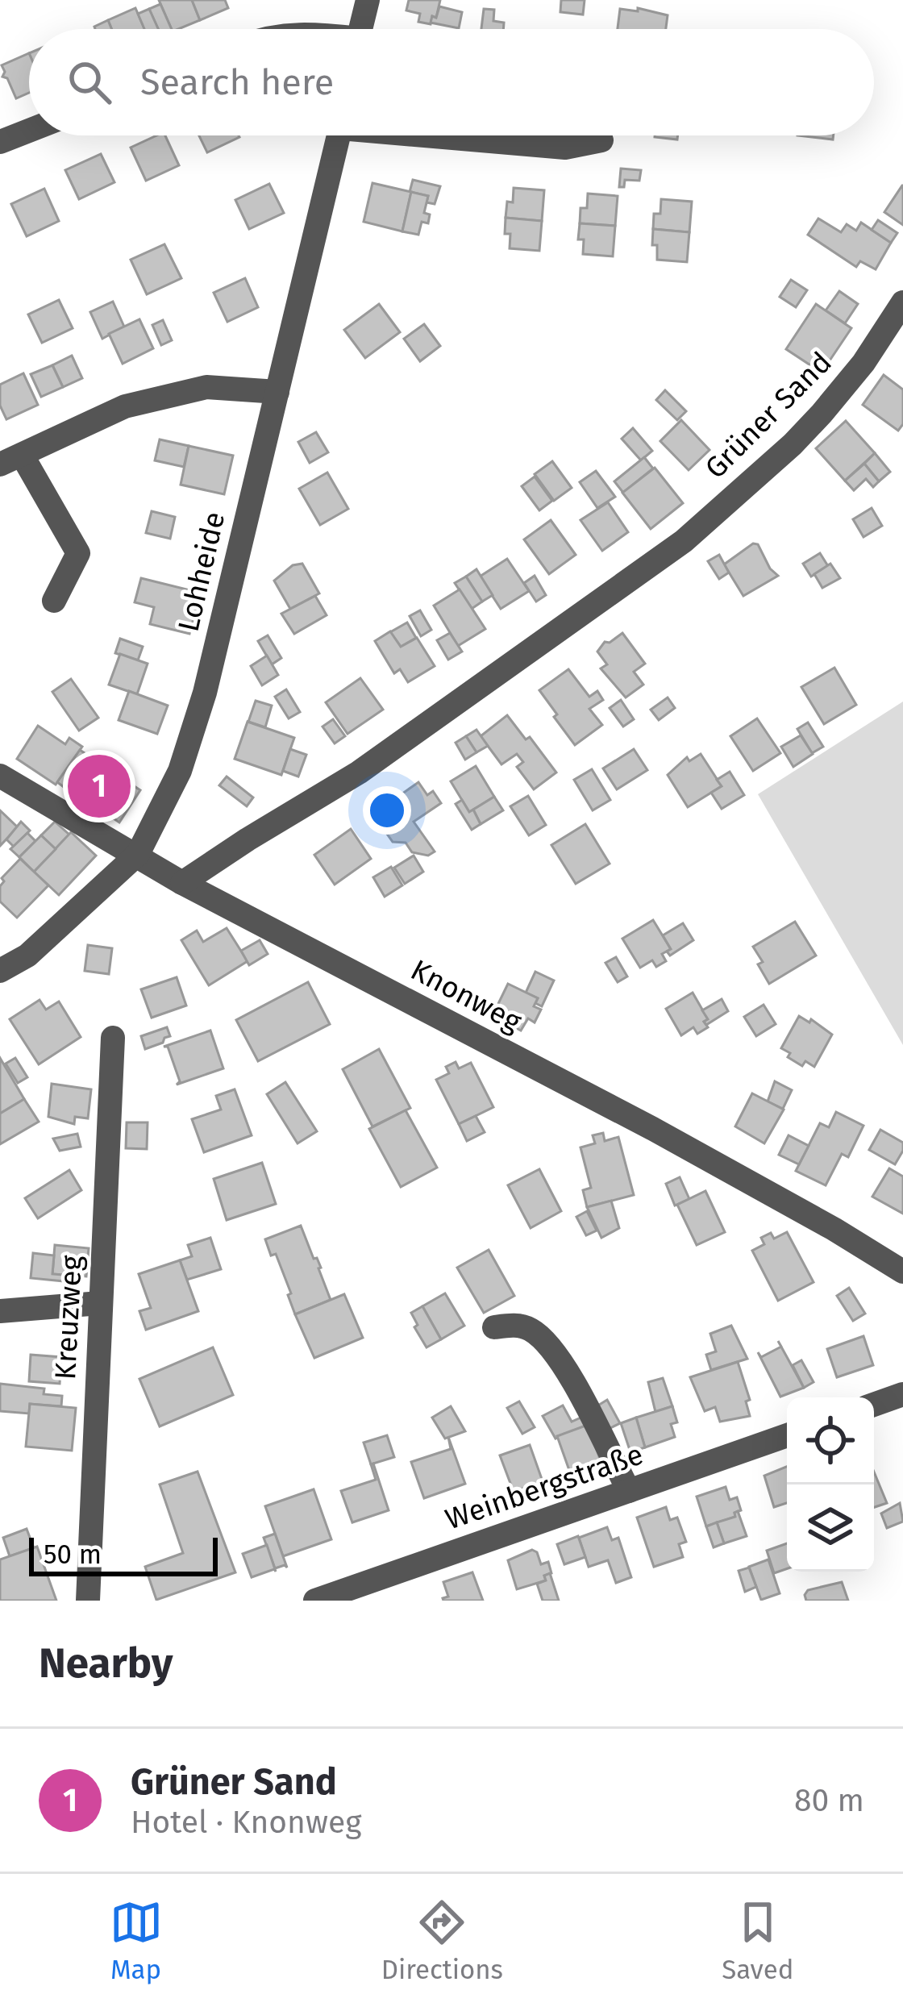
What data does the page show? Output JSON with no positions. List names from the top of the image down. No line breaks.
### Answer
{"streets":{"street":["Grüner Sand","Lohheide","Knonweg","Kreuzweg","Weinbergstraße"]},"crossings":[["Grüner Sand","Knonweg"],["Lohheide","Knonweg"]],"scale_bar":"50 m","page":{"search":"Search here","pins":"1","scale":"50 m","heading":"Nearby","list":[{"mark":"1","name":"Grüner Sand","note":"Hotel · Knonweg","value":"80 m"}],"nav":["Map","Directions","Saved"]}}
